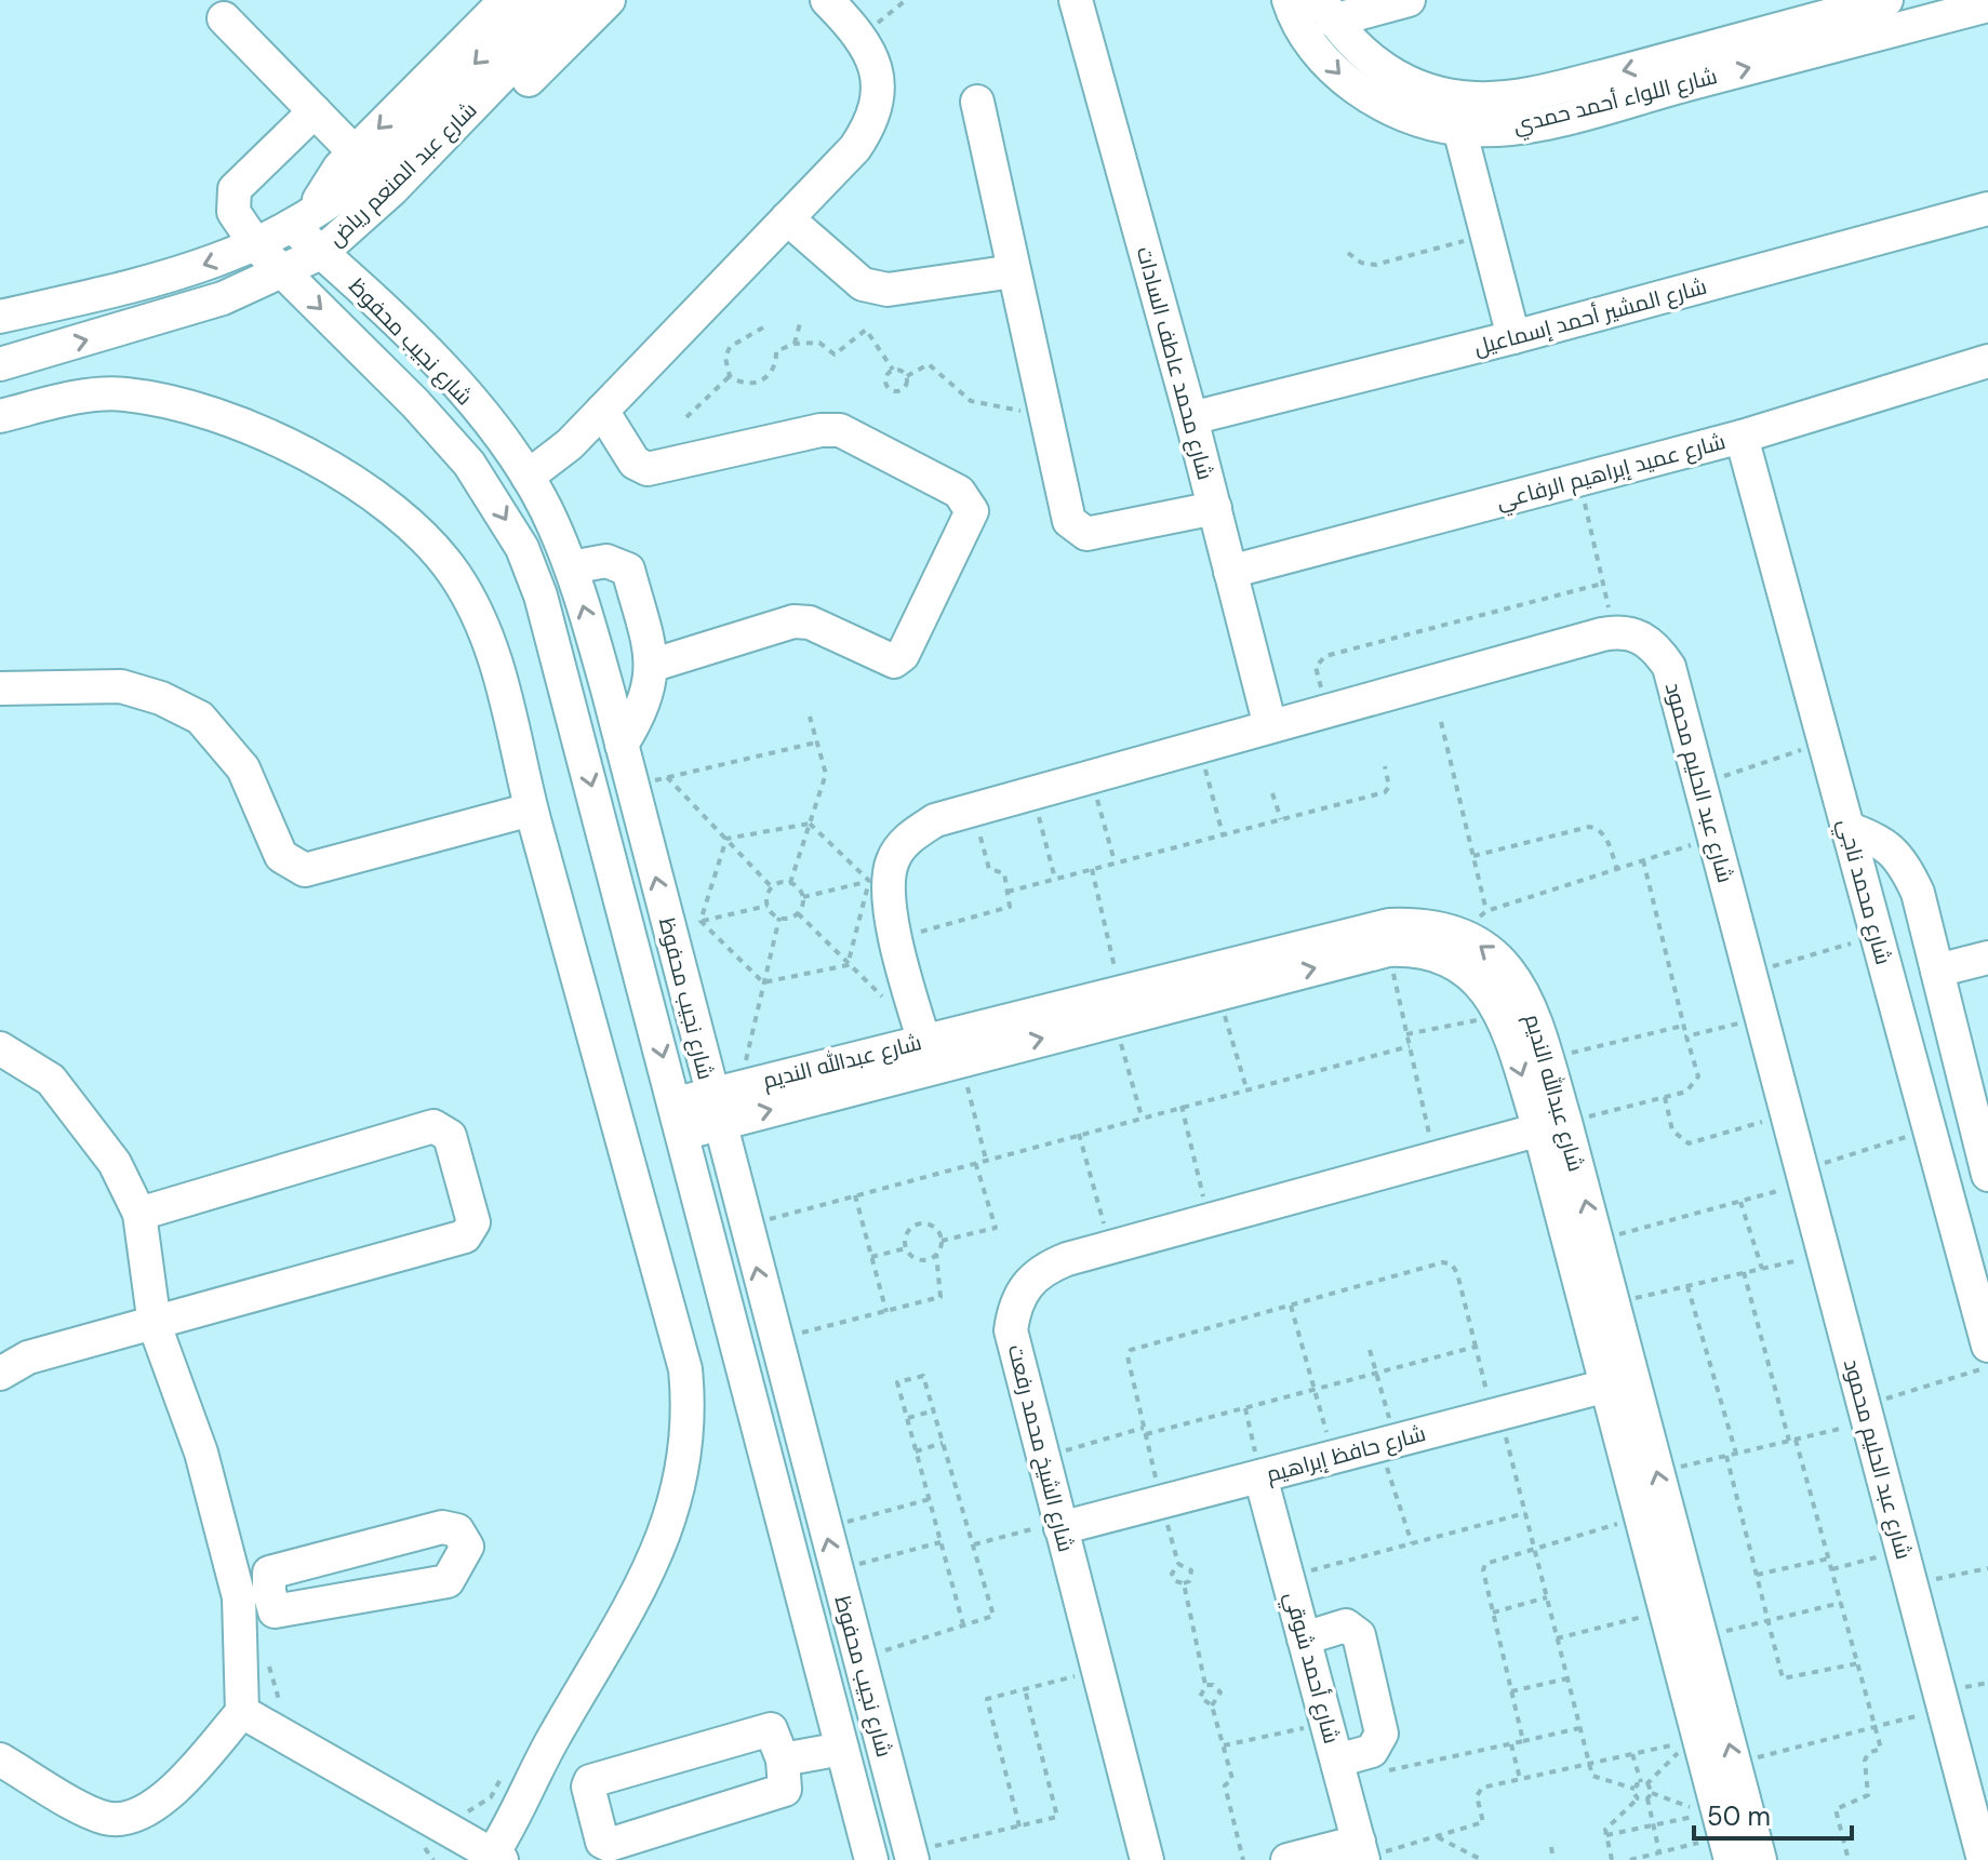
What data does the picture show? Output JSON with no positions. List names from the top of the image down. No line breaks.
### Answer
{"streets":{"street":["شارع اللواء أحمد حمدي","شارع عبد المنعم رياض","شارع المشير أحمد إسماعيل","شارع نجيب محفوظ","شارع محمد عاطف السادات","شارع عميد إبراهيم الرفاعي","شارع عبد الحليم محمود","شارع محمد ناجي","شارع عبدالله النديم","شارع الشيخ محمد رفعت","شارع حافظ إبراهيم","شارع أحمد شوقي"]},"crossings":[["شارع عبد المنعم رياض","شارع نجيب محفوظ"],["شارع المشير أحمد إسماعيل","شارع محمد عاطف السادات"],["شارع نجيب محفوظ","شارع عبدالله النديم"],["شارع محمد عاطف السادات","شارع عميد إبراهيم الرفاعي"],["شارع عميد إبراهيم الرفاعي","شارع محمد ناجي"],["شارع عبدالله النديم","شارع الشيخ محمد رفعت"],["شارع عبدالله النديم","شارع حافظ إبراهيم"],["شارع الشيخ محمد رفعت","شارع حافظ إبراهيم"],["شارع حافظ إبراهيم","شارع أحمد شوقي"]],"scale_bar":"50 m"}
